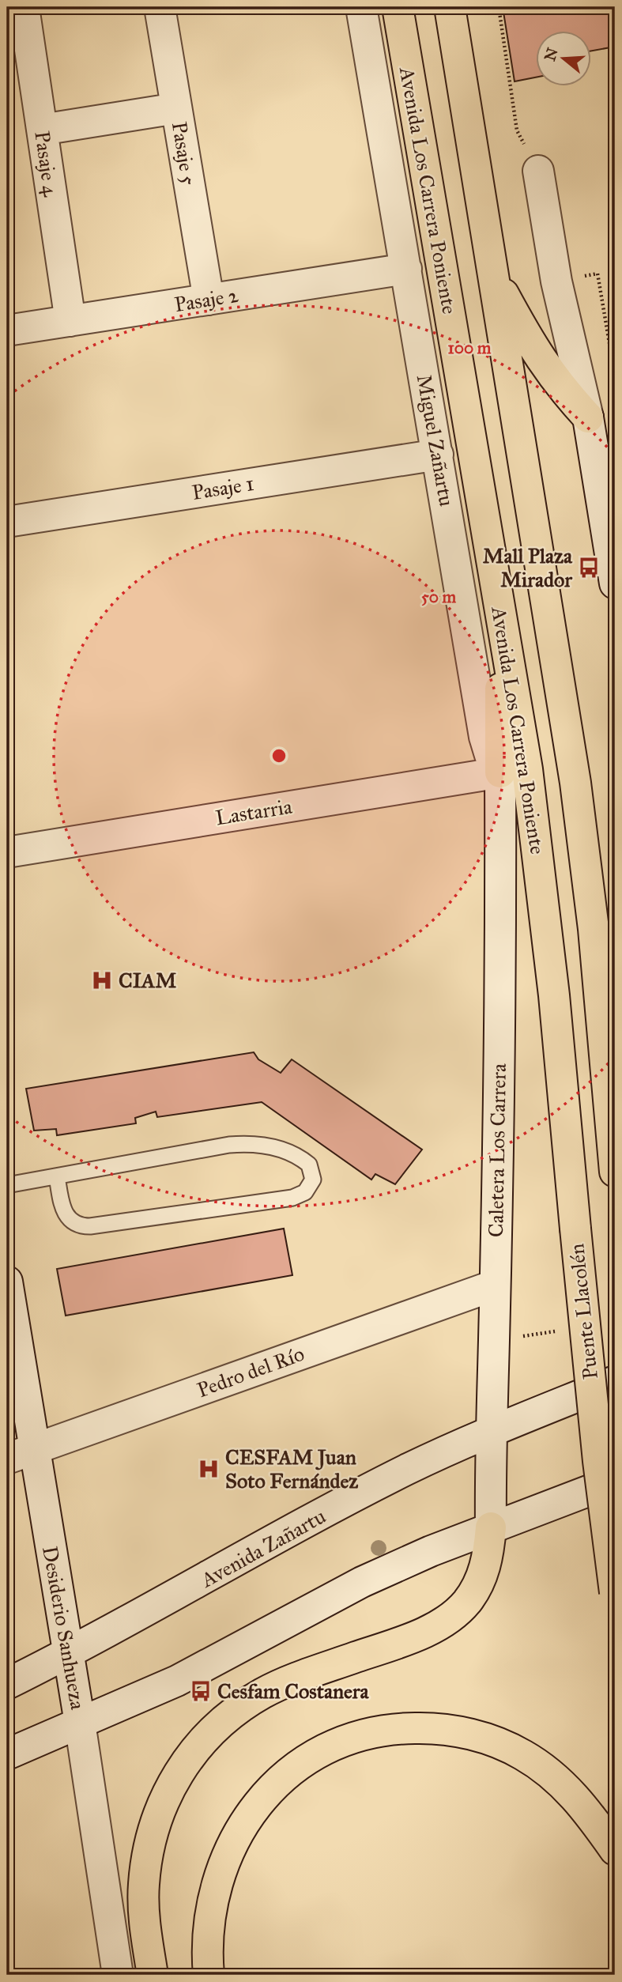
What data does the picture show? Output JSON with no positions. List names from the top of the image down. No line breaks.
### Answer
{"streets":{"main road":["Avenida Los Carrera Poniente","Puente Llacolén"],"street":["Pasaje 5","Pasaje 4","Pasaje 2","Miguel Zañartu","Pasaje 1","Lastarria","Caletera Los Carrera","Pedro del Río","Avenida Zañartu","Desiderio Sanhueza"]},"crossings":[["Pasaje 5","Pasaje 2"],["Pasaje 4","Pasaje 2"],["Avenida Los Carrera Poniente","Puente Llacolén"],["Pasaje 2","Miguel Zañartu"],["Miguel Zañartu","Pasaje 1"],["Miguel Zañartu","Lastarria"],["Miguel Zañartu","Caletera Los Carrera"],["Lastarria","Caletera Los Carrera"],["Caletera Los Carrera","Pedro del Río"],["Caletera Los Carrera","Avenida Zañartu"],["Pedro del Río","Desiderio Sanhueza"],["Avenida Zañartu","Desiderio Sanhueza"]],"places":{"bus stop":["Mall Plaza Mirador","Cesfam Costanera"],"hospital":["CIAM","CESFAM Juan Soto Fernández"]},"north":"left","rings":["100 m","50 m"]}
